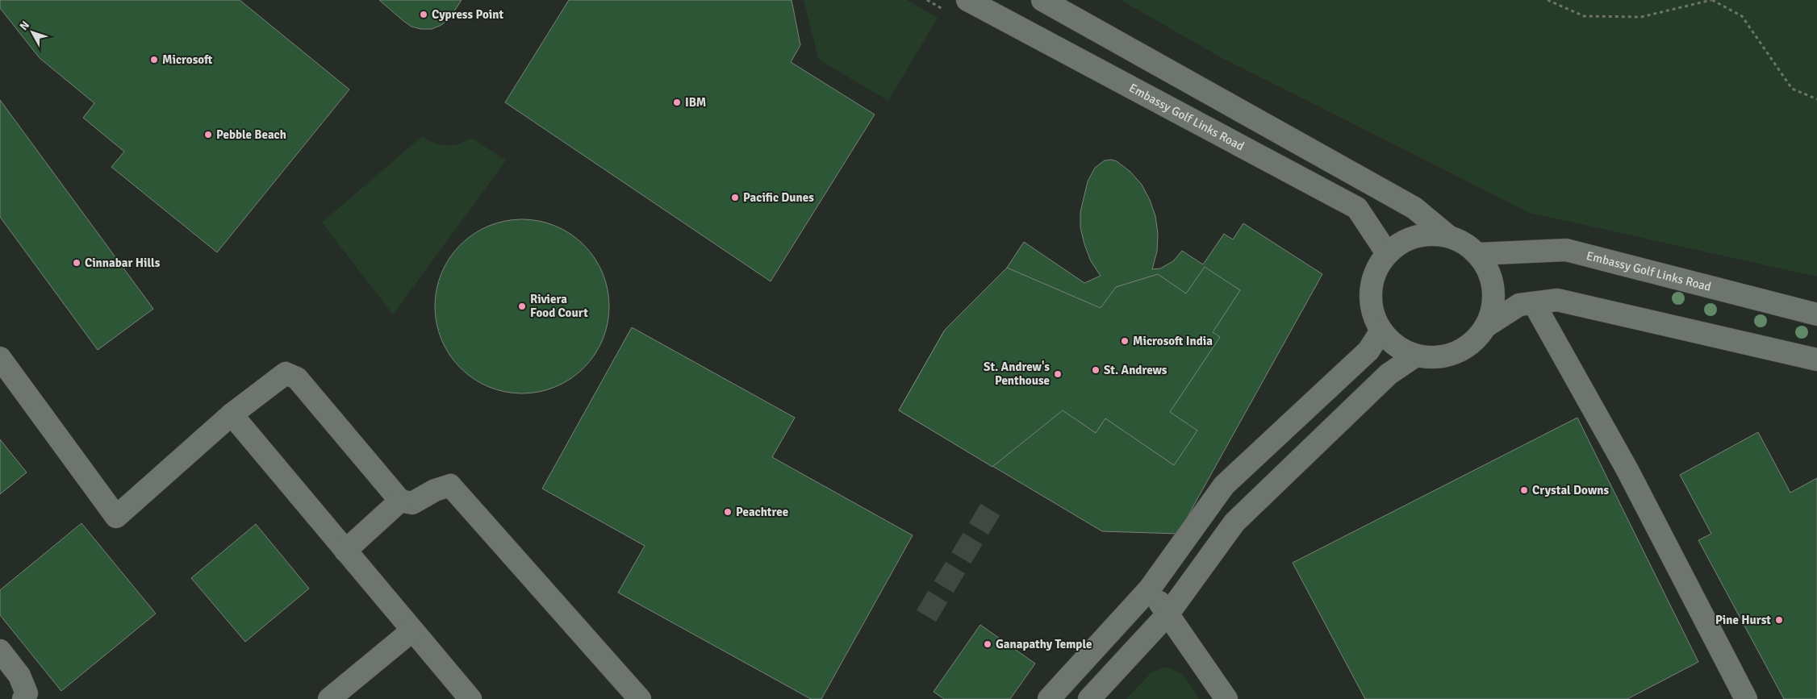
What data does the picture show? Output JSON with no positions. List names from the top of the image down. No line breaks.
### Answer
{"streets":{"street":["Embassy Golf Links Road"]},"places":["Cypress Point","Microsoft","IBM","Pebble Beach","Pacific Dunes","Cinnabar Hills","Riviera Food Court","Microsoft India","St. Andrews","St. Andrew's Penthouse","Crystal Downs","Peachtree","Pine Hurst","Ganapathy Temple"],"north":"top left"}
